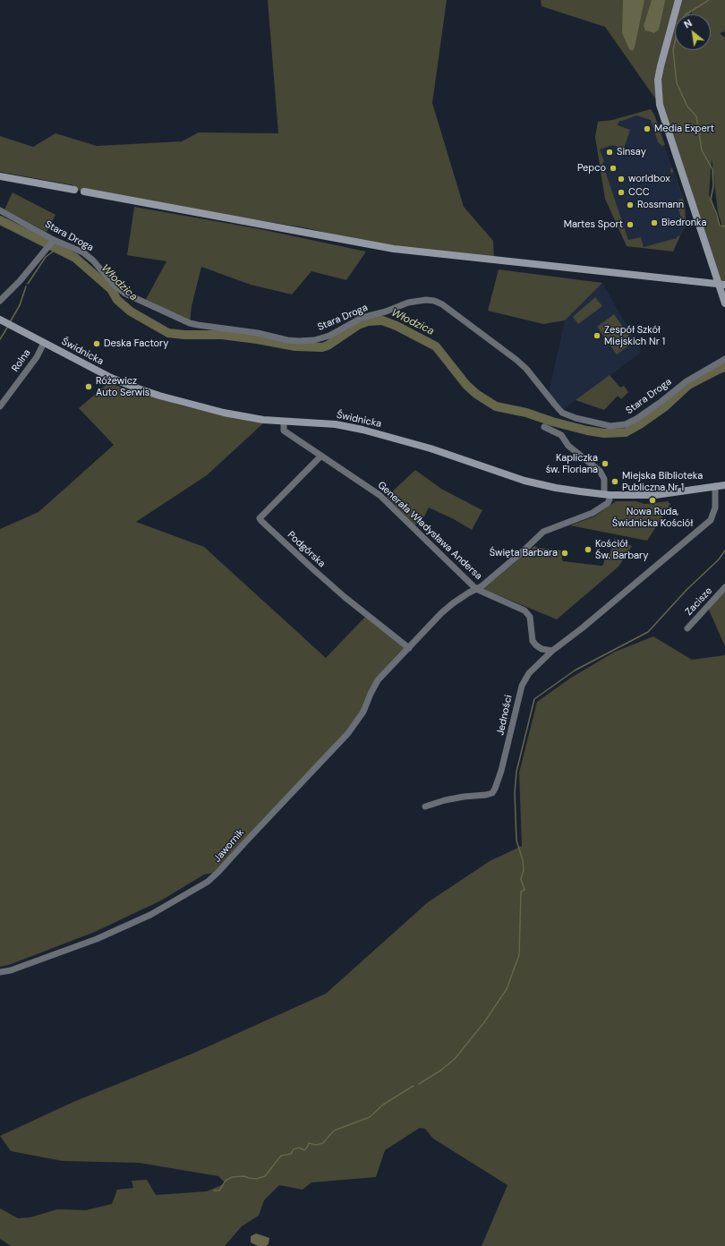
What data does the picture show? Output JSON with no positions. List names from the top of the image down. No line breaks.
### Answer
{"streets":{"street":["Stara Droga","Świdnicka","Rolna","Generała Władysława Andersa","Podgórska","Zacisze","Jedności","Jawornik"]},"crossings":[["Świdnicka","Rolna"],["Świdnicka","Generała Władysława Andersa"],["Świdnicka","Jawornik"],["Generała Władysława Andersa","Podgórska"],["Generała Władysława Andersa","Jedności"],["Generała Władysława Andersa","Jawornik"],["Podgórska","Jawornik"]],"water":["Włodzica"],"places":["Media Expert","Sinsay","Pepco","worldbox","CCC","Rossmann","Biedronka","Martes Sport","Zespół Szkół Miejskich Nr 1","Deska Factory","Różewicz Auto Serwis","Kapliczka św. Floriana","Miejska Biblioteka Publiczna Nr 1","Nowa Ruda, Świdnicka Kościół","Kościół Św. Barbary","Święta Barbara"],"north":"top left"}
